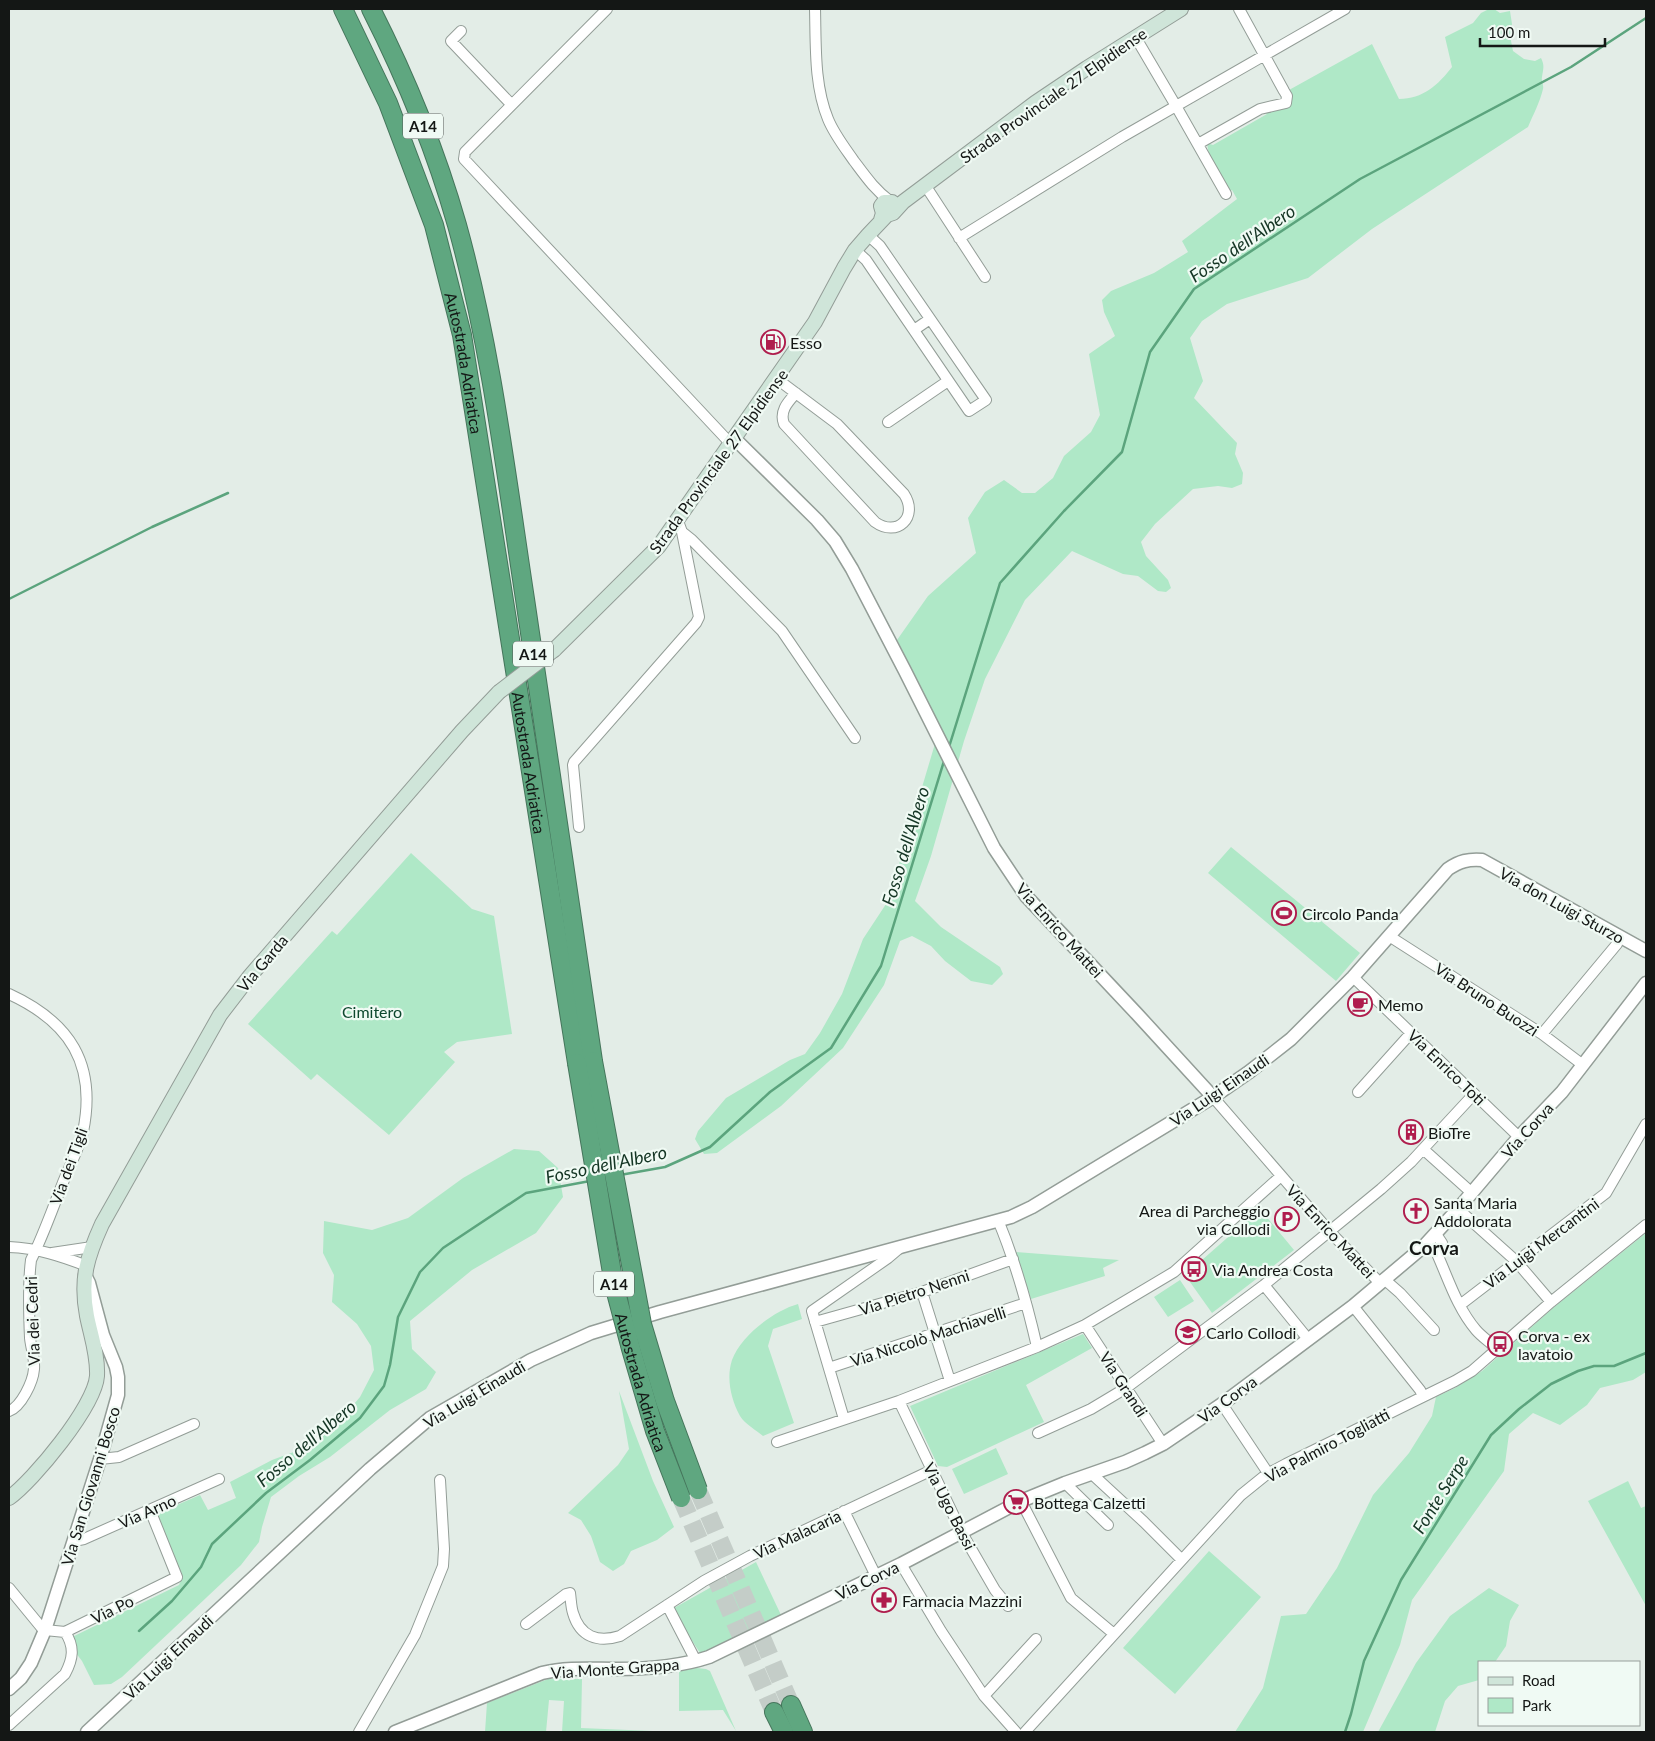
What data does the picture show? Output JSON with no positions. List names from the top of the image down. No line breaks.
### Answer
{"streets":{"highway":["A14","Autostrada Adriatica"],"main road":["Strada Provinciale 27 Elpidiense","Via Garda"],"street":["Via don Luigi Sturzo","Via Enrico Mattei","Via Bruno Buozzi","Via Enrico Toti","Via Luigi Einaudi","Via Corva","Via dei Tigli","Via Luigi Mercantini","Via Pietro Nenni","Via dei Cedri","Via Niccolò Machiavelli","Via Grandi","Via Palmiro Togliatti","Via San Giovanni Bosco","Via Ugo Bassi","Via Arno","Via Malacaria","Via Po","Via Monte Grappa"]},"crossings":[["Strada Provinciale 27 Elpidiense","Via Enrico Mattei"],["Strada Provinciale 27 Elpidiense","Via Garda"],["Via don Luigi Sturzo","Via Luigi Einaudi"],["Via Enrico Mattei","Via Luigi Einaudi"],["Via Enrico Mattei","Via Corva"],["Via Garda","Via San Giovanni Bosco"],["Via Bruno Buozzi","Via Luigi Einaudi"],["Via Bruno Buozzi","Via Corva"],["Via Enrico Toti","Via Luigi Einaudi"],["Via Enrico Toti","Via Corva"],["Via Luigi Einaudi","Via Pietro Nenni"],["Via Corva","Via Grandi"],["Via Corva","Via Ugo Bassi"],["Via Corva","Via Monte Grappa"],["Via dei Tigli","Via dei Cedri"],["Via San Giovanni Bosco","Via Arno"],["Via Ugo Bassi","Via Malacaria"],["Via Arno","Via Po"]],"districts":["Corva"],"water":["Fosso dell'Albero","Fonte Serpe"],"parks":["Cimitero"],"places":{"fuel station":["Esso"],"sports":["Circolo Panda"],"cafe":["Memo"],"building":["BioTre"],"church":["Santa Maria Addolorata"],"parking":["Area di Parcheggio via Collodi"],"bus stop":["Via Andrea Costa","Corva - ex lavatoio"],"school or university":["Carlo Collodi"],"supermarket":["Bottega Calzetti"],"pharmacy":["Farmacia Mazzini"]},"legend":["Road","Park"],"scale_bar":"100 m"}
